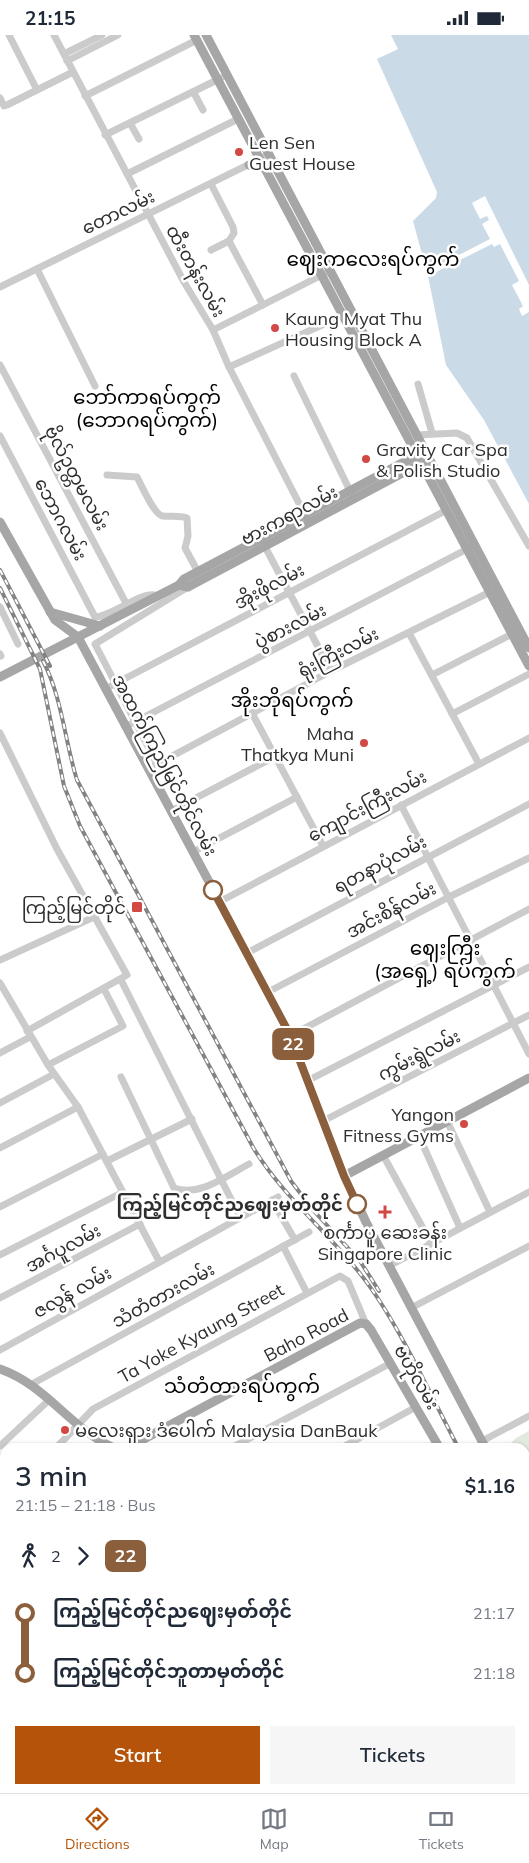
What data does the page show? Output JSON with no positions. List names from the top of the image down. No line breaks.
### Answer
{"streets":{"main road":["ဗားကရာလမ်း","အထက်ကြည်မြင်တိုင်လမ်း","Baho Road","ဗဟိုလမ်း"],"street":["တောလမ်း","ထီးတန်းလမ်း","ဗိုလ်ဥတ္တမလမ်း","ဘောဂလမ်း","အိုးဖိုလမ်း","ပွဲစားလမ်း","ရုံးကြီးလမ်း","ကျောင်းကြီးလမ်း","ရတနာပုံလမ်း","အင်းစိန်လမ်း","ကွမ်းရွဲလမ်း","အင်္ဂပူလမ်း","ဇလွန် လမ်း","သံတံတားလမ်း","Ta Yoke Kyaung Street"]},"crossings":[["တောလမ်း","ထီးတန်းလမ်း"],["ထီးတန်းလမ်း","ဗားကရာလမ်း"],["ဗိုလ်ဥတ္တမလမ်း","ဘောဂလမ်း"],["ဗားကရာလမ်း","အထက်ကြည်မြင်တိုင်လမ်း"],["အိုးဖိုလမ်း","အထက်ကြည်မြင်တိုင်လမ်း"],["ပွဲစားလမ်း","အထက်ကြည်မြင်တိုင်လမ်း"],["ရုံးကြီးလမ်း","အထက်ကြည်မြင်တိုင်လမ်း"],["အထက်ကြည်မြင်တိုင်လမ်း","ကျောင်းကြီးလမ်း"],["အထက်ကြည်မြင်တိုင်လမ်း","ရတနာပုံလမ်း"],["အထက်ကြည်မြင်တိုင်လမ်း","အင်းစိန်လမ်း"],["အထက်ကြည်မြင်တိုင်လမ်း","ကွမ်းရွဲလမ်း"],["ဇလွန် လမ်း","သံတံတားလမ်း"],["Ta Yoke Kyaung Street","Baho Road"],["Ta Yoke Kyaung Street","ဗဟိုလမ်း"],["Baho Road","ဗဟိုလမ်း"]],"districts":["ဈေးကလေးရပ်ကွက်","ဘော်ကာရပ်ကွက် (ဘောဂရပ်ကွက်)","အိုးဘိုရပ်ကွက်","ဈေးကြီး (အရှေ့) ရပ်ကွက်","သံတံတားရပ်ကွက်"],"places":{"other":["Len Sen Guest House","Kaung Myat Thu Housing Block A","Gravity Car Spa & Polish Studio","Maha Thatkya Muni","Yangon Fitness Gyms","ကြည့်မြင်တိုင်ညဈေးမှတ်တိုင်","မလေးရှား ဒံပေါက် Malaysia DanBauk"],"transit":["ကြည့်မြင်တိုင်"],"health":["စင်္ကာပူ ဆေးခန်း Singapore Clinic"]},"lines":["bus line 22"],"page":{"status":"21:15","on_map":"22","heading":["3 min","21:15 – 21:18 · Bus","$1.16"],"legs":["2","22"],"list":[{"name":"ကြည့်မြင်တိုင်ညဈေးမှတ်တိုင်","value":"21:17"},{"name":"ကြည့်မြင်တိုင်ဘူတာမှတ်တိုင်","value":"21:18"}],"buttons":["Start","Tickets"],"tabs":["Directions","Map","Tickets"]}}
